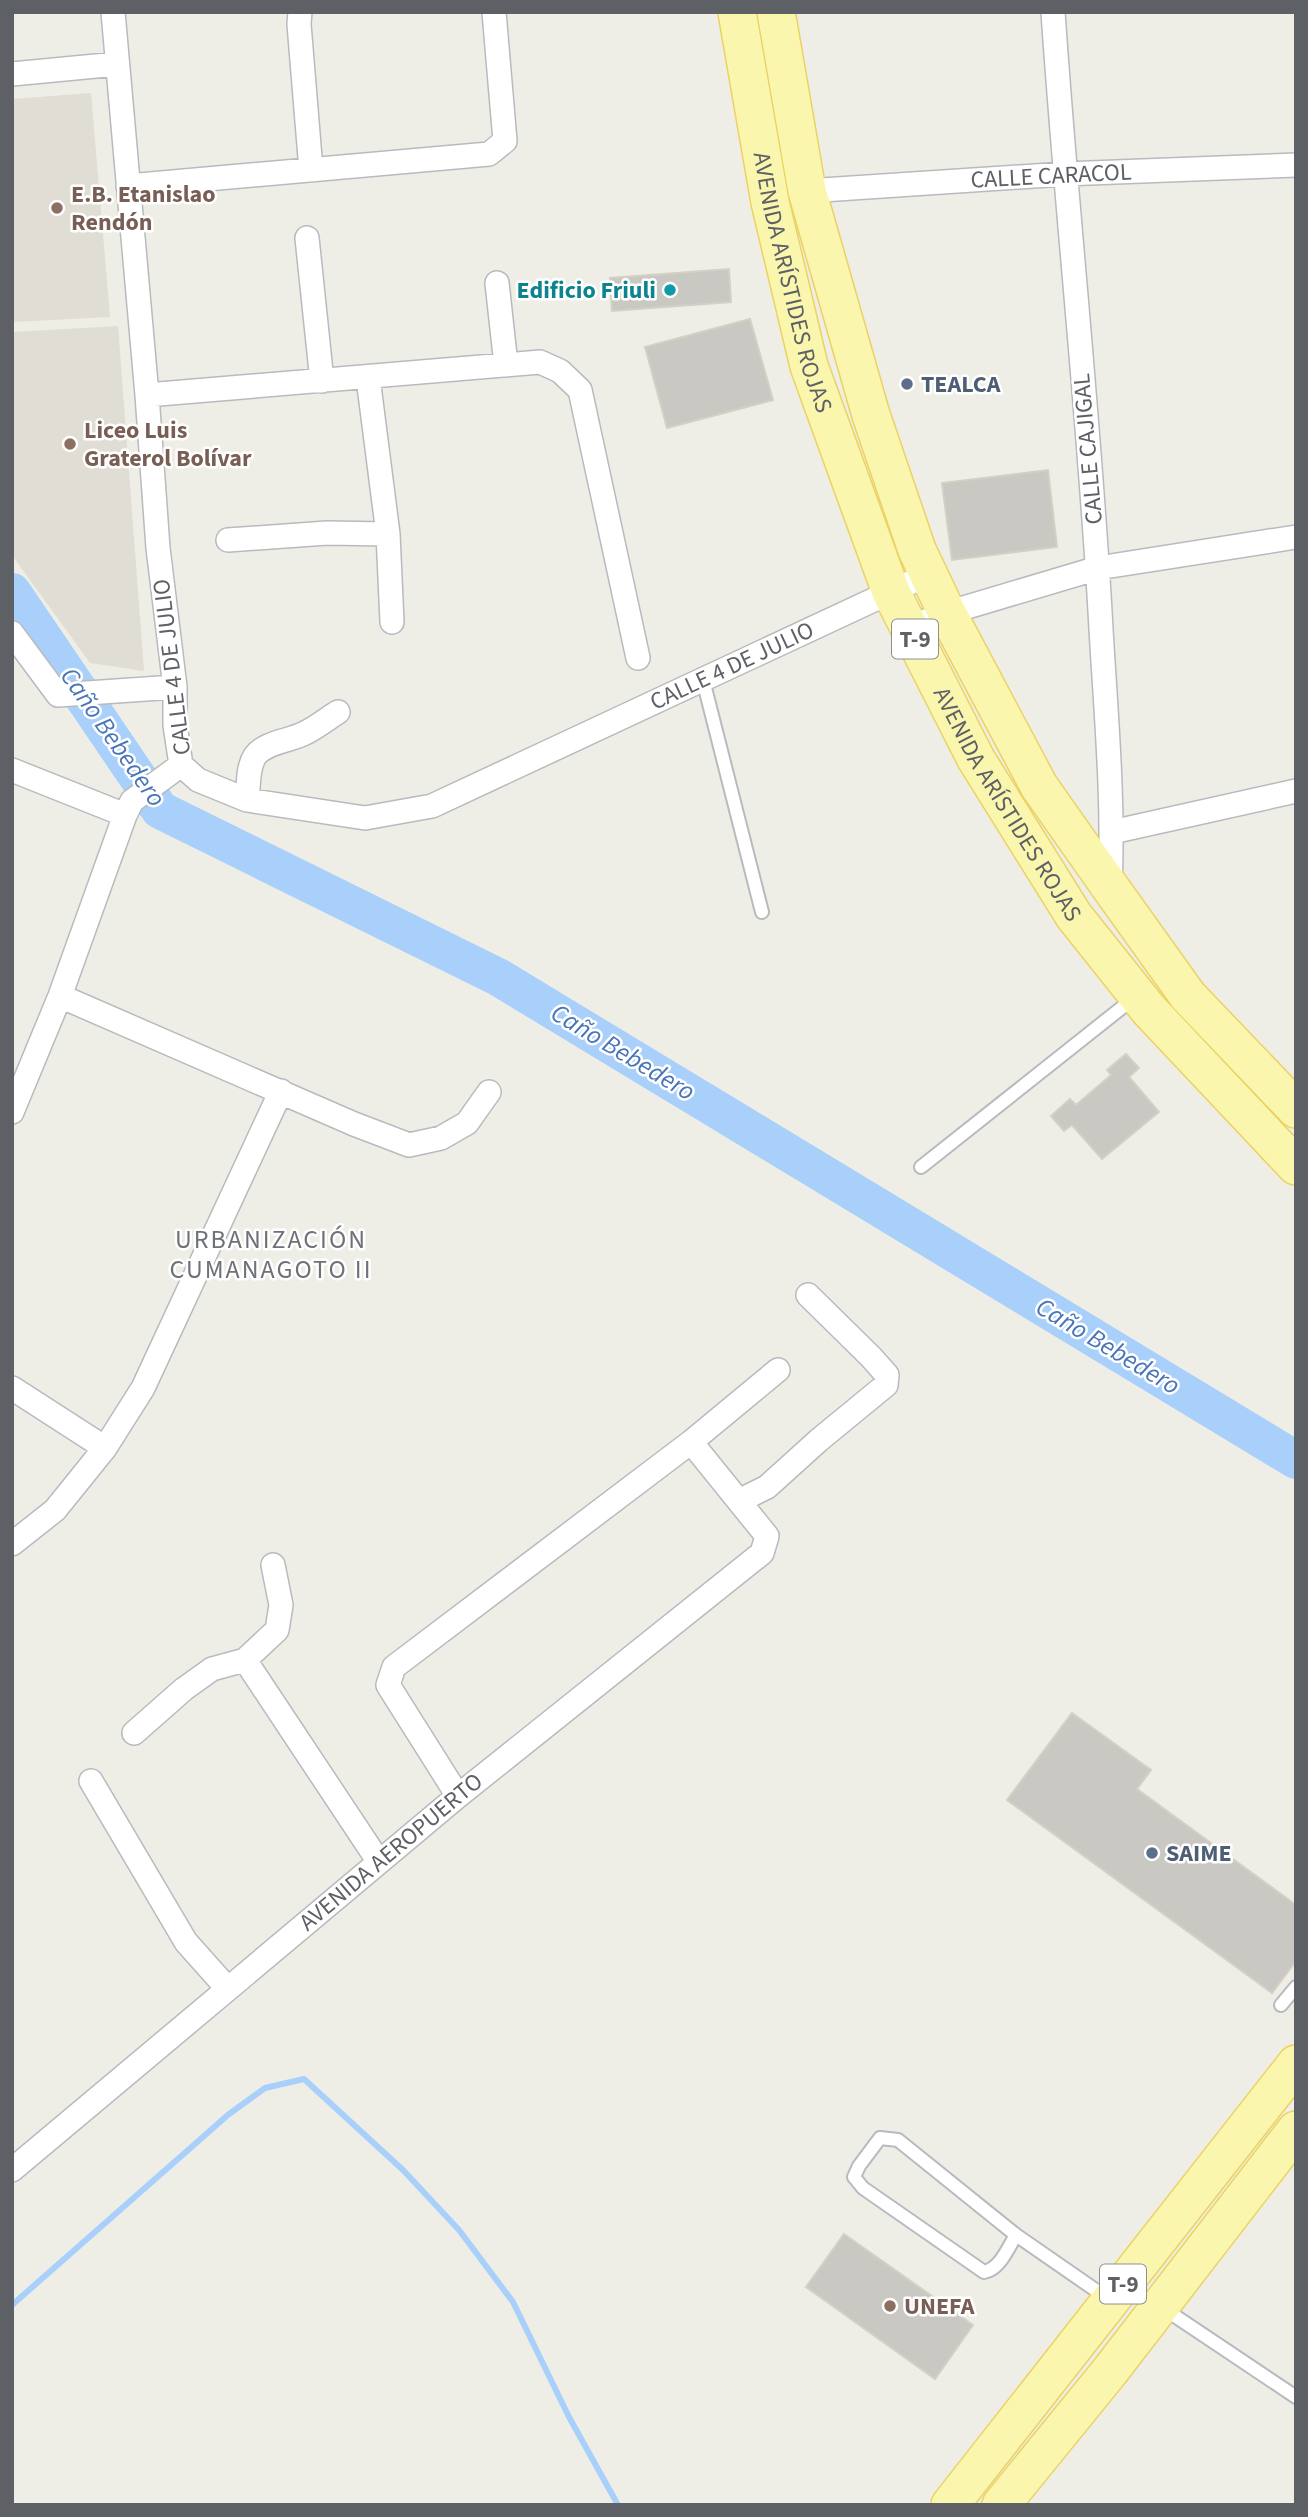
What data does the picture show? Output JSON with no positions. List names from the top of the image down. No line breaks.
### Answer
{"streets":{"main road":["AVENIDA ARÍSTIDES ROJAS","T-9"],"street":["CALLE CARACOL","CALLE CAJIGAL","CALLE 4 DE JULIO","AVENIDA AEROPUERTO"]},"crossings":[["CALLE CARACOL","AVENIDA ARÍSTIDES ROJAS"],["CALLE CARACOL","CALLE CAJIGAL"],["AVENIDA ARÍSTIDES ROJAS","CALLE CAJIGAL"],["AVENIDA ARÍSTIDES ROJAS","CALLE 4 DE JULIO"]],"districts":["URBANIZACIÓN CUMANAGOTO II"],"water":["Caño Bebedero"],"places":["E.B. Etanislao Rendón","Edificio Friuli","TEALCA","Liceo Luis Graterol Bolívar","SAIME","UNEFA"]}
